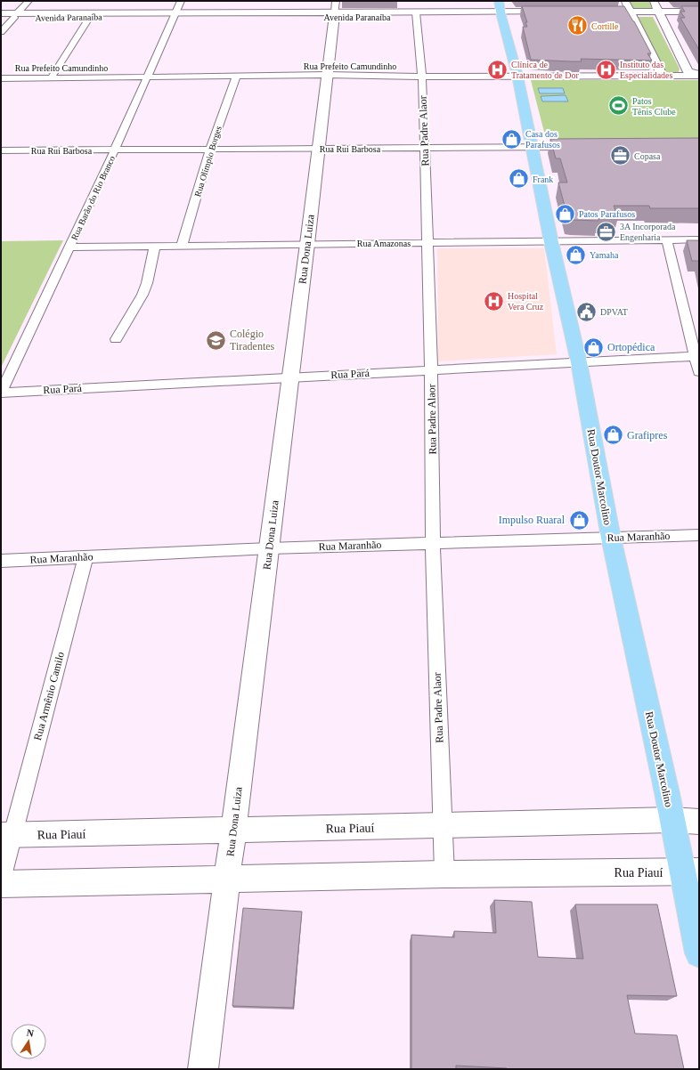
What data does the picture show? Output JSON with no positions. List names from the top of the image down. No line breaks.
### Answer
{"streets":{"main road":["Rua Doutor Marcolino"],"street":["Avenida Paranaíba","Rua Prefeito Camundinho","Rua Padre Alaor","Rua Rui Barbosa","Rua Olímpio Borges","Rua Barão do Rio Branco","Rua Amazonas","Rua Dona Luiza","Rua Pará","Rua Maranhão","Rua Armênio Camilo","Rua Piauí"]},"crossings":[["Avenida Paranaíba","Rua Padre Alaor"],["Avenida Paranaíba","Rua Barão do Rio Branco"],["Avenida Paranaíba","Rua Dona Luiza"],["Avenida Paranaíba","Rua Doutor Marcolino"],["Rua Prefeito Camundinho","Rua Padre Alaor"],["Rua Prefeito Camundinho","Rua Olímpio Borges"],["Rua Prefeito Camundinho","Rua Barão do Rio Branco"],["Rua Prefeito Camundinho","Rua Dona Luiza"],["Rua Prefeito Camundinho","Rua Doutor Marcolino"],["Rua Padre Alaor","Rua Rui Barbosa"],["Rua Padre Alaor","Rua Amazonas"],["Rua Padre Alaor","Rua Pará"],["Rua Padre Alaor","Rua Maranhão"],["Rua Padre Alaor","Rua Piauí"],["Rua Rui Barbosa","Rua Olímpio Borges"],["Rua Rui Barbosa","Rua Barão do Rio Branco"],["Rua Rui Barbosa","Rua Dona Luiza"],["Rua Rui Barbosa","Rua Doutor Marcolino"],["Rua Olímpio Borges","Rua Amazonas"],["Rua Barão do Rio Branco","Rua Amazonas"],["Rua Barão do Rio Branco","Rua Pará"],["Rua Amazonas","Rua Dona Luiza"],["Rua Amazonas","Rua Doutor Marcolino"],["Rua Dona Luiza","Rua Pará"],["Rua Dona Luiza","Rua Maranhão"],["Rua Dona Luiza","Rua Piauí"],["Rua Pará","Rua Doutor Marcolino"],["Rua Doutor Marcolino","Rua Maranhão"],["Rua Doutor Marcolino","Rua Piauí"],["Rua Maranhão","Rua Armênio Camilo"],["Rua Armênio Camilo","Rua Piauí"]],"places":{"restaurant":["Cortille"],"hospital":["Clínica de Tratamento de Dor","Instituto das Especialidades","Hospital Vera Cruz"],"sports":["Patos Tênis Clube"],"shop":["Casa dos Parafusos","Frank","Patos Parafusos","Yamaha","Ortopédica","Grafipres","Impulso Ruaral"],"office":["Copasa","3A Incorporada Engenharia"],"public building":["DPVAT"],"school or university":["Colégio Tiradentes"]},"north":"top"}
